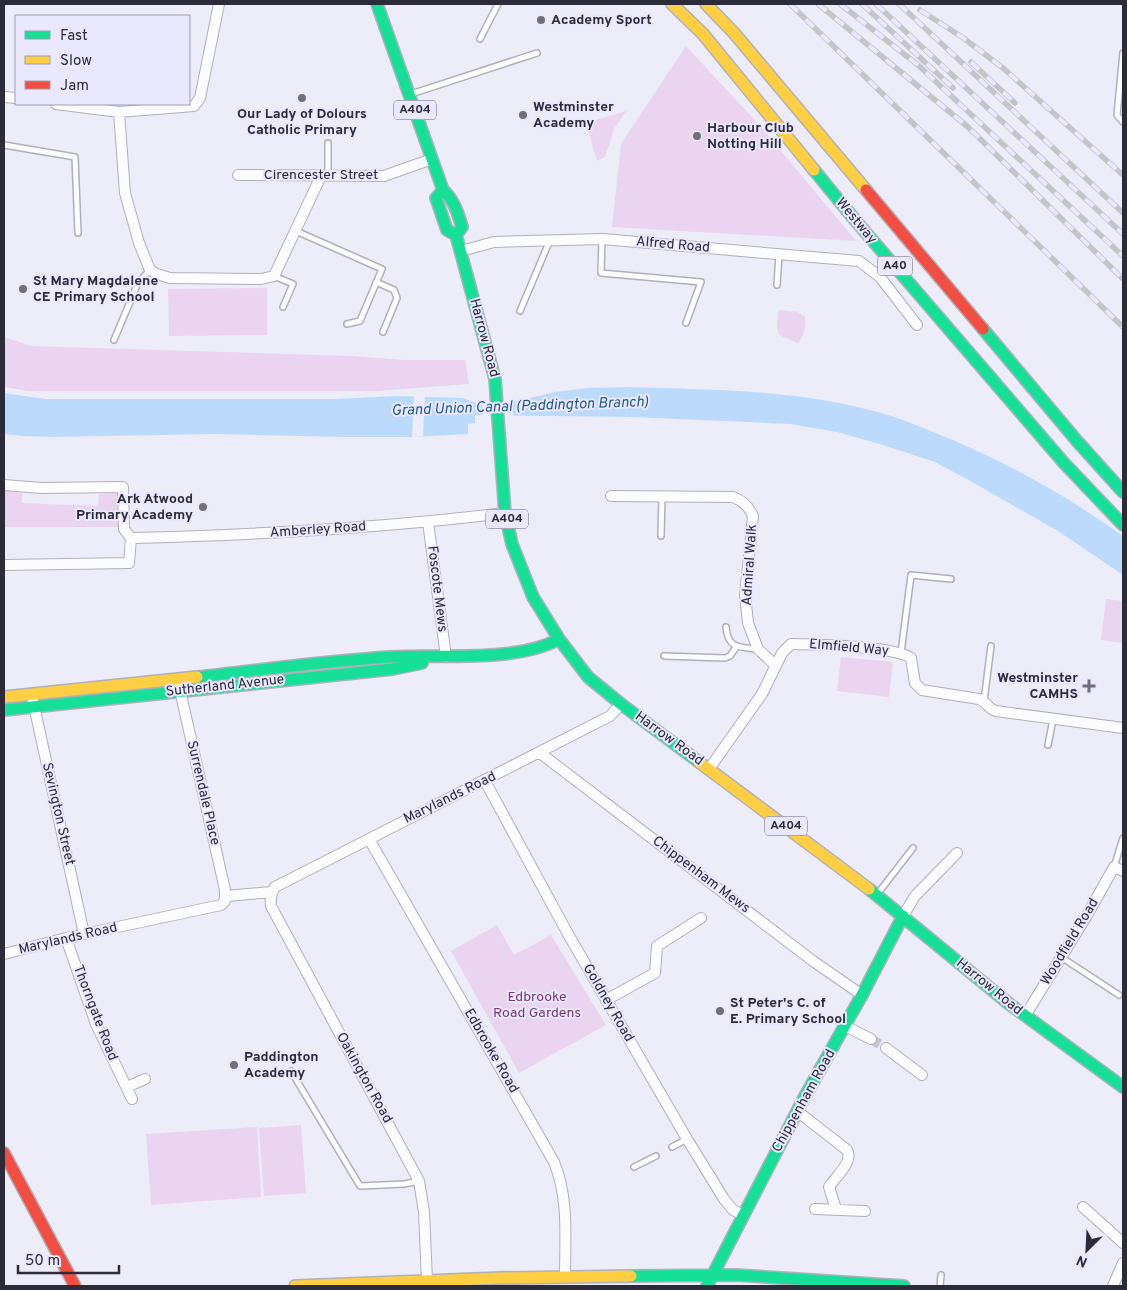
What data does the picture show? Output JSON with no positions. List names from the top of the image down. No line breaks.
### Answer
{"streets":{"main road":["A404","Westway","A40","Harrow Road","Sutherland Avenue","Chippenham Road"],"street":["Cirencester Street","Alfred Road","Amberley Road","Admiral Walk","Foscote Mews","Elmfield Way","Surrendale Place","Marylands Road","Sevington Street","Chippenham Mews","Woodfield Road","Goldney Road","Thorngate Road","Edbrooke Road","Oakington Road"]},"crossings":[["Cirencester Street","Harrow Road"],["Alfred Road","Harrow Road"],["Harrow Road","Amberley Road"],["Harrow Road","Elmfield Way"],["Harrow Road","Sutherland Avenue"],["Harrow Road","Marylands Road"],["Harrow Road","Woodfield Road"],["Harrow Road","Chippenham Road"],["Amberley Road","Foscote Mews"],["Admiral Walk","Elmfield Way"],["Foscote Mews","Sutherland Avenue"],["Sutherland Avenue","Surrendale Place"],["Sutherland Avenue","Sevington Street"],["Surrendale Place","Marylands Road"],["Marylands Road","Sevington Street"],["Marylands Road","Chippenham Mews"],["Marylands Road","Goldney Road"],["Marylands Road","Thorngate Road"],["Marylands Road","Edbrooke Road"],["Marylands Road","Oakington Road"],["Chippenham Mews","Chippenham Road"],["Goldney Road","Chippenham Road"]],"water":["Grand Union Canal (Paddington Branch)"],"parks":["Edbrooke Road Gardens"],"places":{"other":["Academy Sport","Our Lady of Dolours Catholic Primary","Westminster Academy","Harbour Club Notting Hill","St Mary Magdalene CE Primary School","Ark Atwood Primary Academy","St Peter's C. of E. Primary School","Paddington Academy"],"health":["Westminster CAMHS"]},"legend":["Fast","Slow","Jam"],"scale_bar":"50 m","north":"bottom left"}
